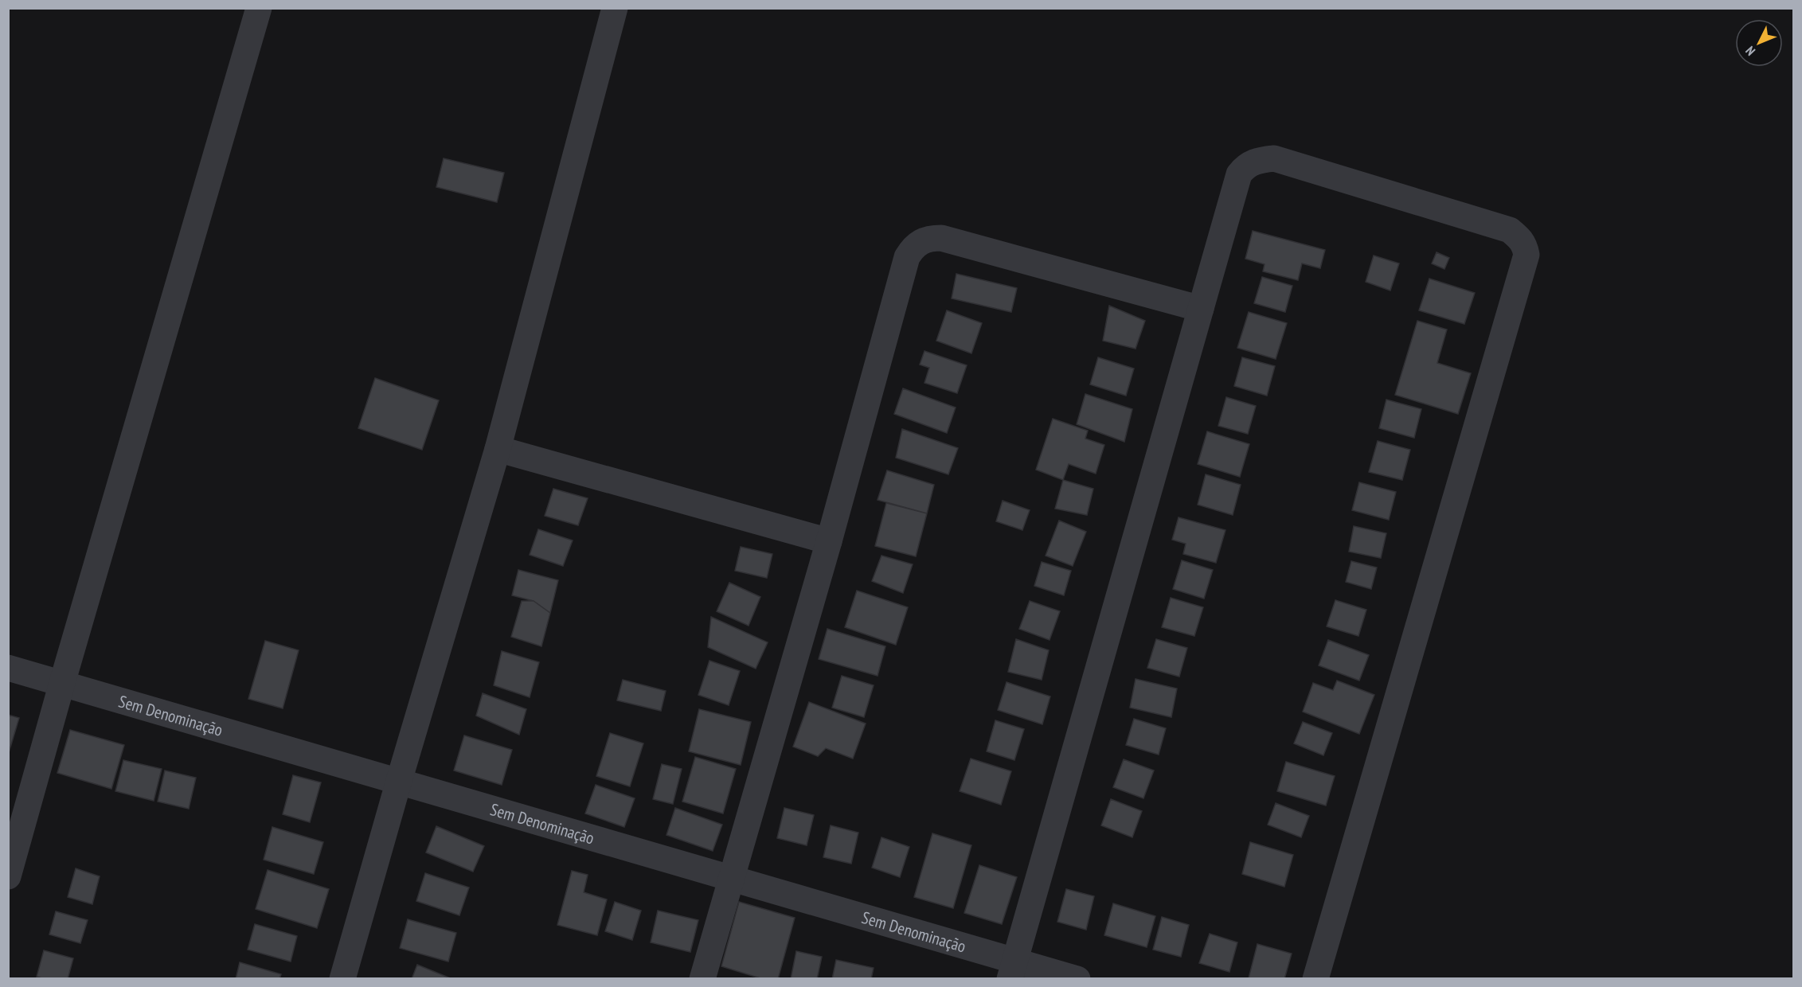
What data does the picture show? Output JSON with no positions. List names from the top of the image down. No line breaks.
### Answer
{"streets":{"street":["Sem Denominação"]},"north":"bottom left"}
